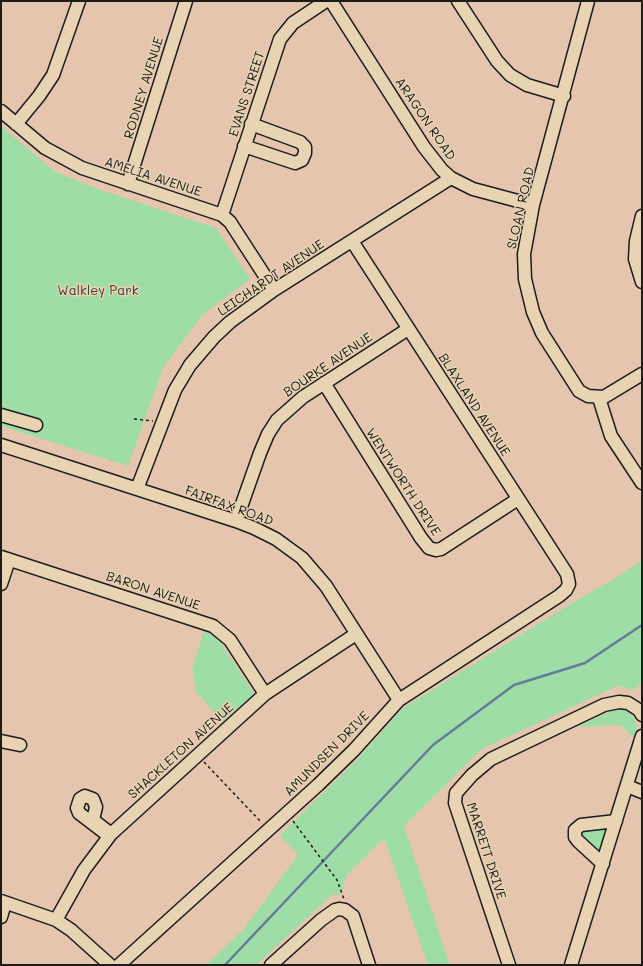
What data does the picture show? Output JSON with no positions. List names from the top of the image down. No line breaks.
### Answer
{"streets":{"street":["RODNEY AVENUE","EVANS STREET","ARAGON ROAD","AMELIA AVENUE","SLOAN ROAD","LEICHARDT AVENUE","BOURKE AVENUE","BLAXLAND AVENUE","WENTWORTH DRIVE","FAIRFAX ROAD","BARON AVENUE","SHACKLETON AVENUE","AMUNDSEN DRIVE","MARRETT DRIVE"]},"crossings":[["RODNEY AVENUE","AMELIA AVENUE"],["EVANS STREET","AMELIA AVENUE"],["ARAGON ROAD","SLOAN ROAD"],["ARAGON ROAD","LEICHARDT AVENUE"],["LEICHARDT AVENUE","BLAXLAND AVENUE"],["LEICHARDT AVENUE","FAIRFAX ROAD"],["BOURKE AVENUE","BLAXLAND AVENUE"],["BOURKE AVENUE","WENTWORTH DRIVE"],["BOURKE AVENUE","FAIRFAX ROAD"],["BLAXLAND AVENUE","WENTWORTH DRIVE"],["BLAXLAND AVENUE","AMUNDSEN DRIVE"],["FAIRFAX ROAD","SHACKLETON AVENUE"],["FAIRFAX ROAD","AMUNDSEN DRIVE"],["BARON AVENUE","SHACKLETON AVENUE"]],"parks":["Walkley Park"]}
